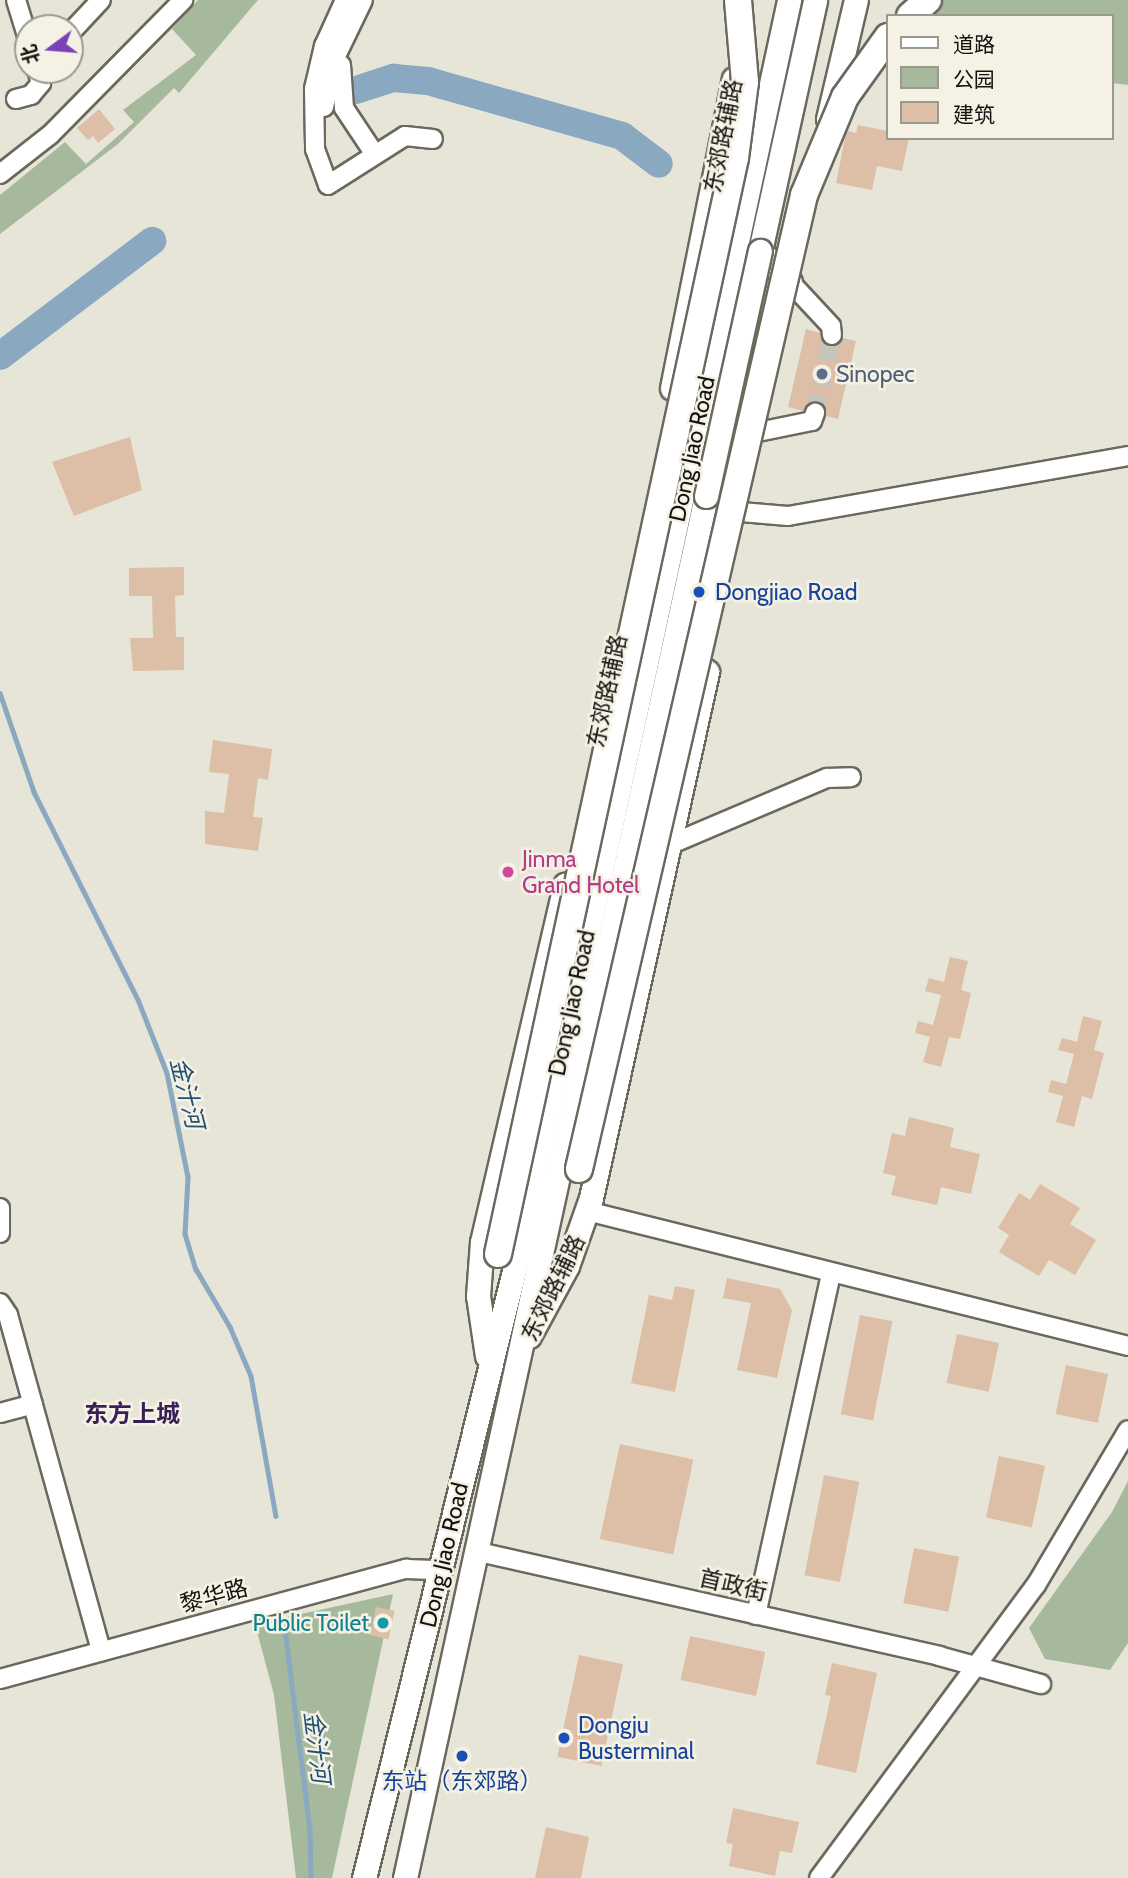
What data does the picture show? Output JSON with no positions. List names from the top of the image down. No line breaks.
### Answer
{"streets":{"main road":["东郊路辅路","Dong Jiao Road"],"street":["首政街","黎华路"]},"crossings":[["东郊路辅路","Dong Jiao Road"],["Dong Jiao Road","首政街"],["Dong Jiao Road","黎华路"]],"districts":["东方上城"],"water":["金汁河"],"places":["Sinopec","Dongjiao Road","Jinma Grand Hotel","Public Toilet","Dongju Busterminal","东站（东郊路）"],"legend":["道路","公园","建筑"],"north":"left"}
